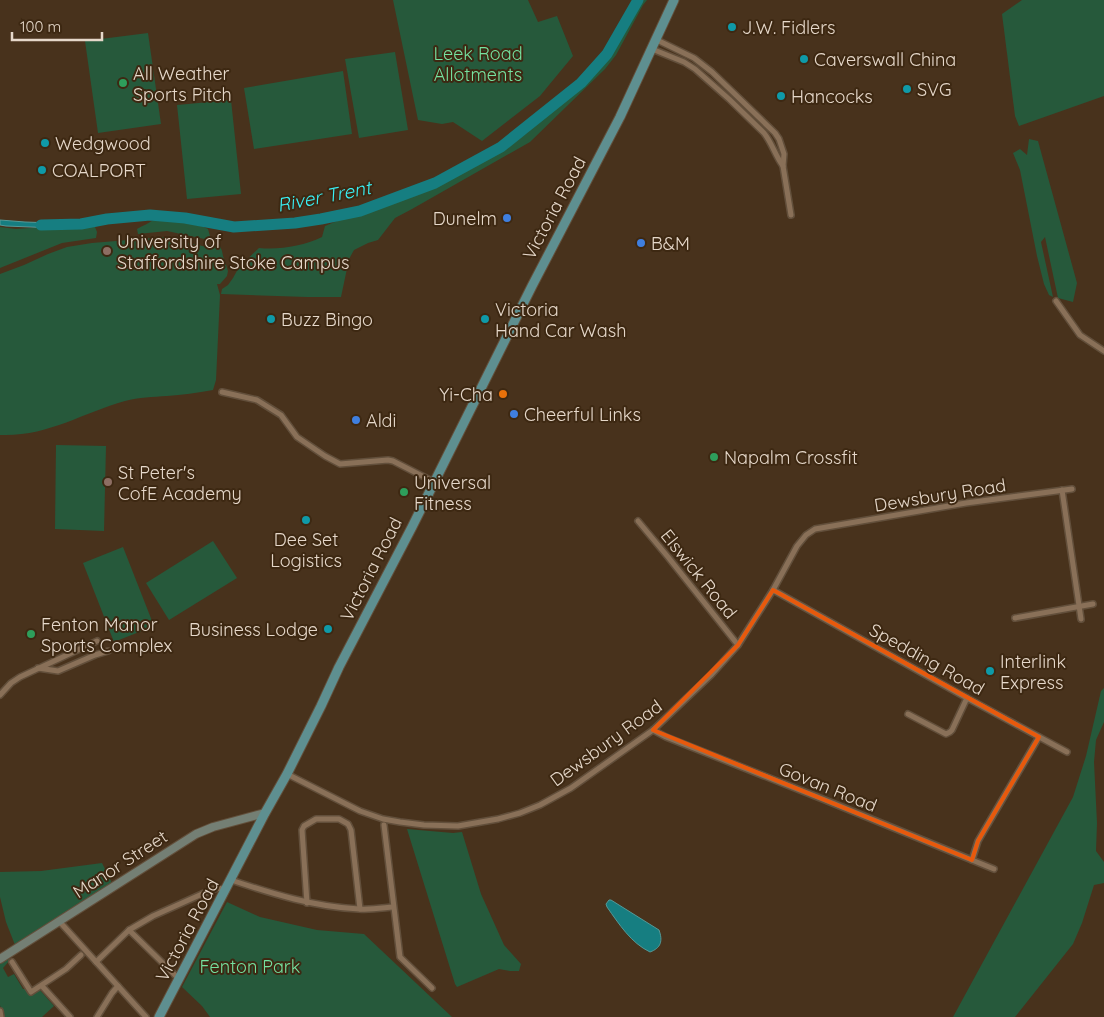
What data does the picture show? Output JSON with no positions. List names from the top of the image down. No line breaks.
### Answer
{"streets":{"main road":["Victoria Road"],"street":["Dewsbury Road","Elswick Road","Spedding Road","Govan Road","Manor Street"]},"crossings":[["Victoria Road","Dewsbury Road"],["Victoria Road","Manor Street"],["Dewsbury Road","Elswick Road"],["Dewsbury Road","Spedding Road"],["Dewsbury Road","Govan Road"]],"water":["River Trent"],"parks":["Leek Road Allotments","Fenton Park"],"places":["J.W. Fidlers","Caverswall China","All Weather Sports Pitch","SVG","Hancocks","Wedgwood","COALPORT","Dunelm","B&M","University of Staffordshire Stoke Campus","Buzz Bingo","Victoria Hand Car Wash","Yi-Cha","Cheerful Links","Aldi","Napalm Crossfit","St Peter's CofE Academy","Universal Fitness","Dee Set Logistics","Business Lodge","Fenton Manor Sports Complex","Interlink Express"],"scale_bar":"100 m"}
